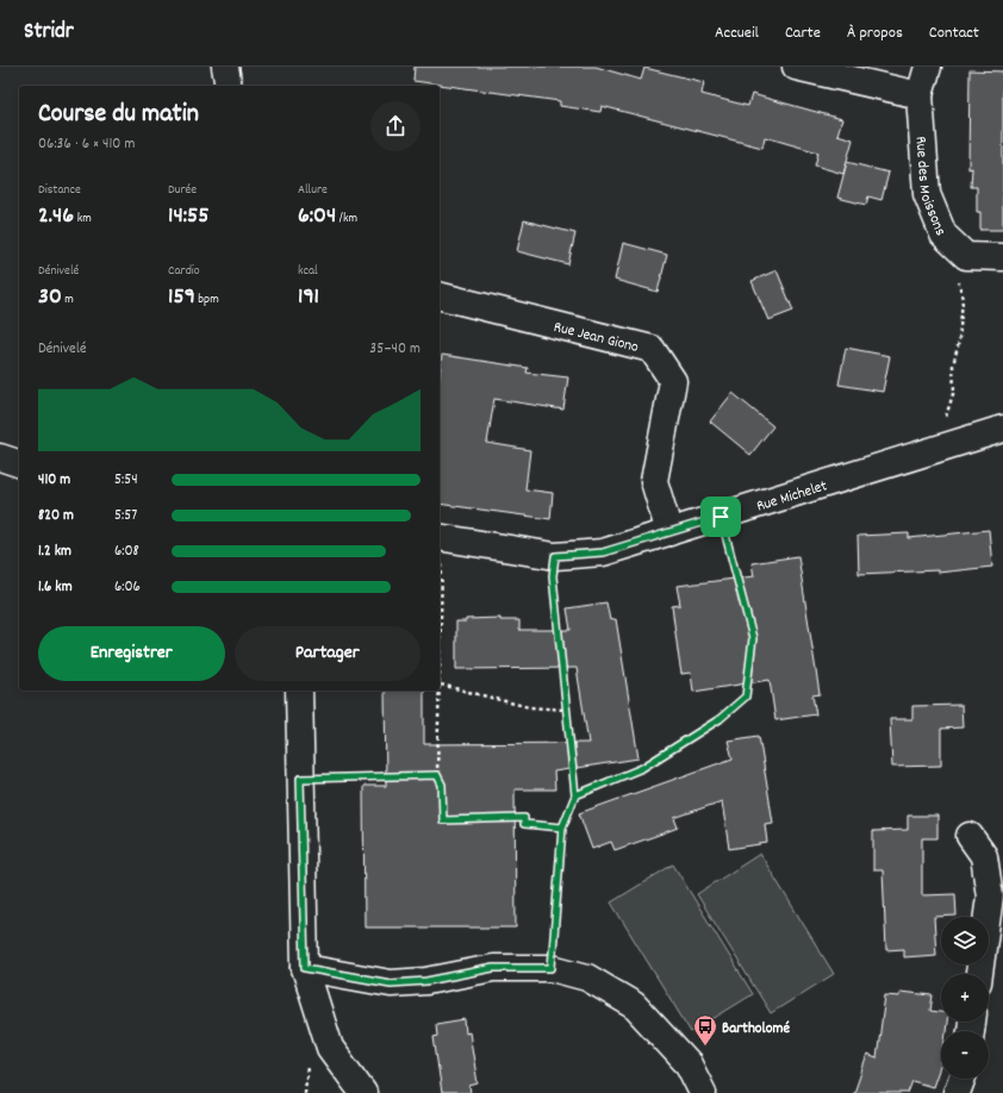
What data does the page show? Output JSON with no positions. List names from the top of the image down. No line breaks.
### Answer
{"streets":{"street":["Rue des Moissons","Rue Jean Giono","Rue Michelet"]},"crossings":[["Rue Jean Giono","Rue Michelet"]],"places":{"bus stop":["Bartholomé"]},"page":{"header":"Stridr","nav":["Accueil","Carte","À propos","Contact"],"heading":["Course du matin","06:36 · 6 × 410 m"],"stats":[["Distance","2.46 km"],["Durée","14:55"],["Allure","6:04 /km"],["Dénivelé","30 m"],["Cardio","159 bpm"],["kcal","191"]],"chart":["Dénivelé","35–40 m"],"list":[{"name":"410 m","note":"5:54"},{"name":"820 m","note":"5:57"},{"name":"1.2 km","note":"6:08"},{"name":"1.6 km","note":"6:06"}],"buttons":["Enregistrer","Partager"],"map_buttons":["+","−"]}}
